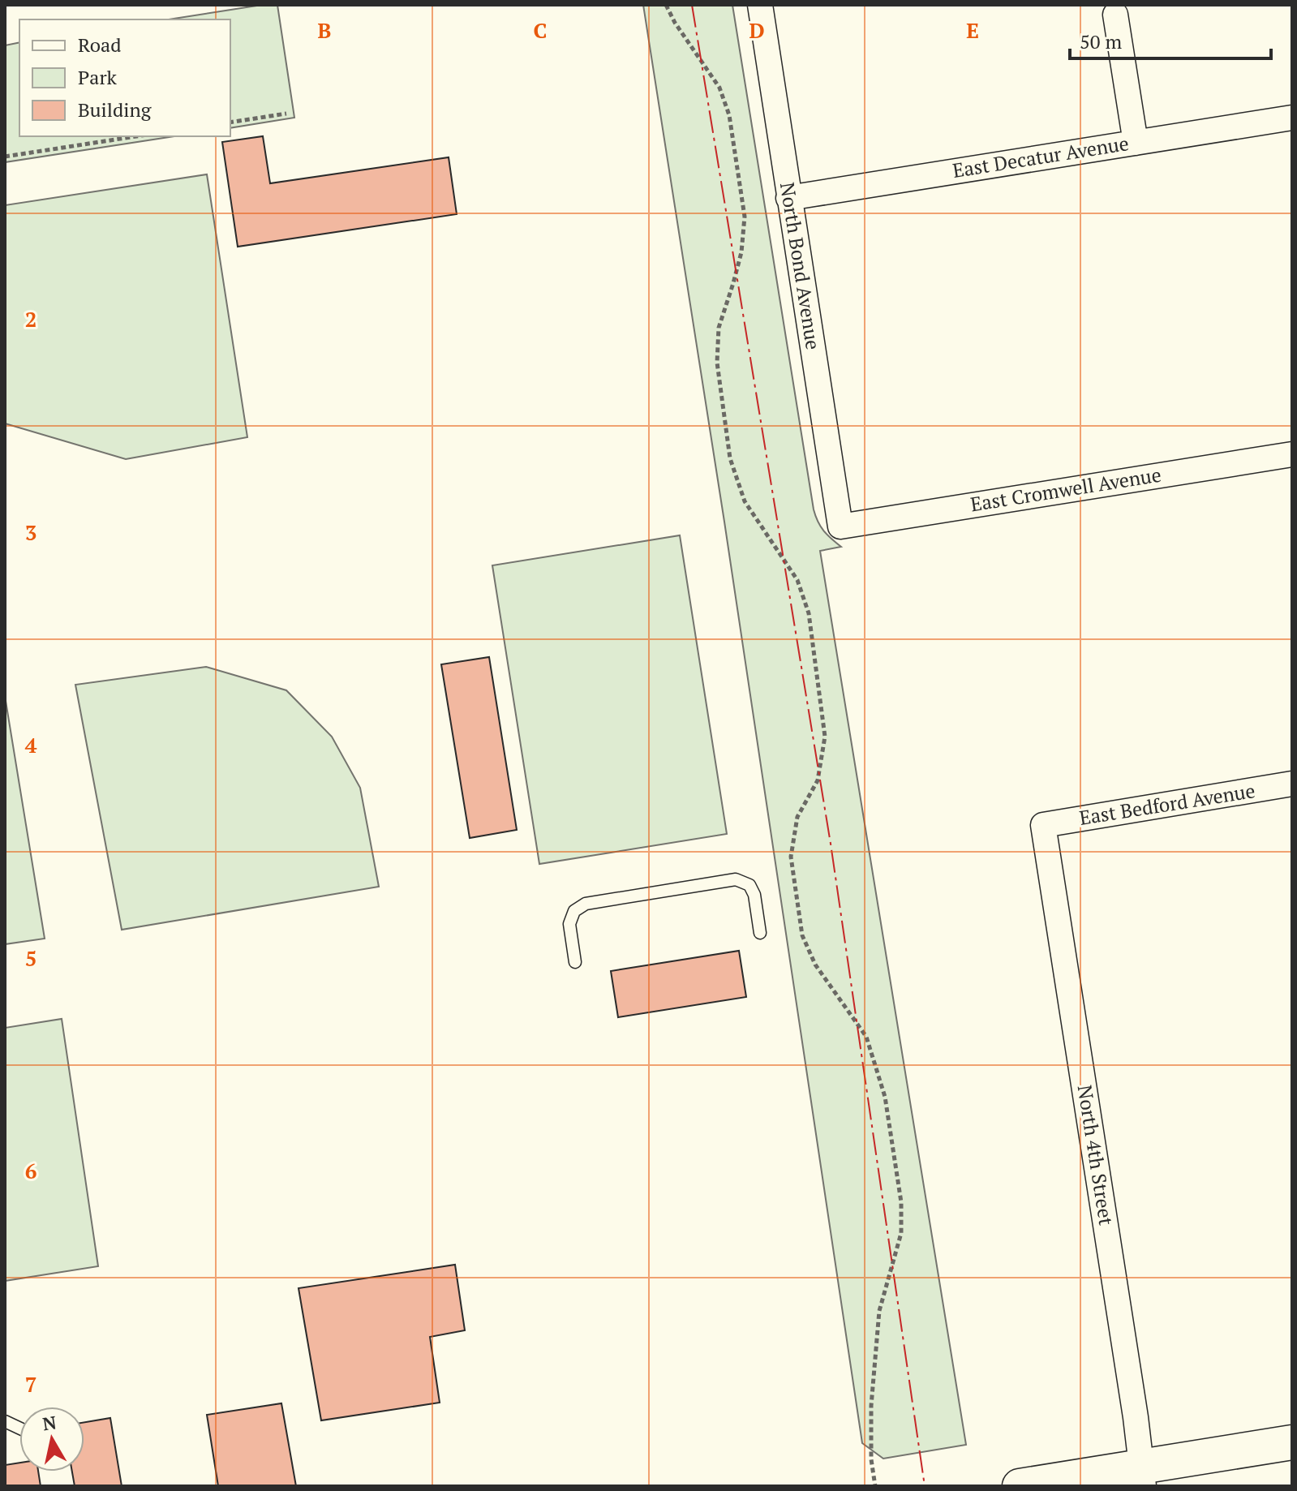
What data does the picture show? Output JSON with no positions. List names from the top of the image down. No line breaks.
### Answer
{"streets":{"street":["East Decatur Avenue","North Bond Avenue","East Cromwell Avenue","East Bedford Avenue","North 4th Street"]},"crossings":[["East Decatur Avenue","North Bond Avenue"],["North Bond Avenue","East Cromwell Avenue"],["East Bedford Avenue","North 4th Street"]],"legend":["Road","Park","Building"],"scale_bar":"50 m","north":"top","grid":{"columns":["B","C","D","E"],"rows":["2","3","4","5","6","7"]}}
